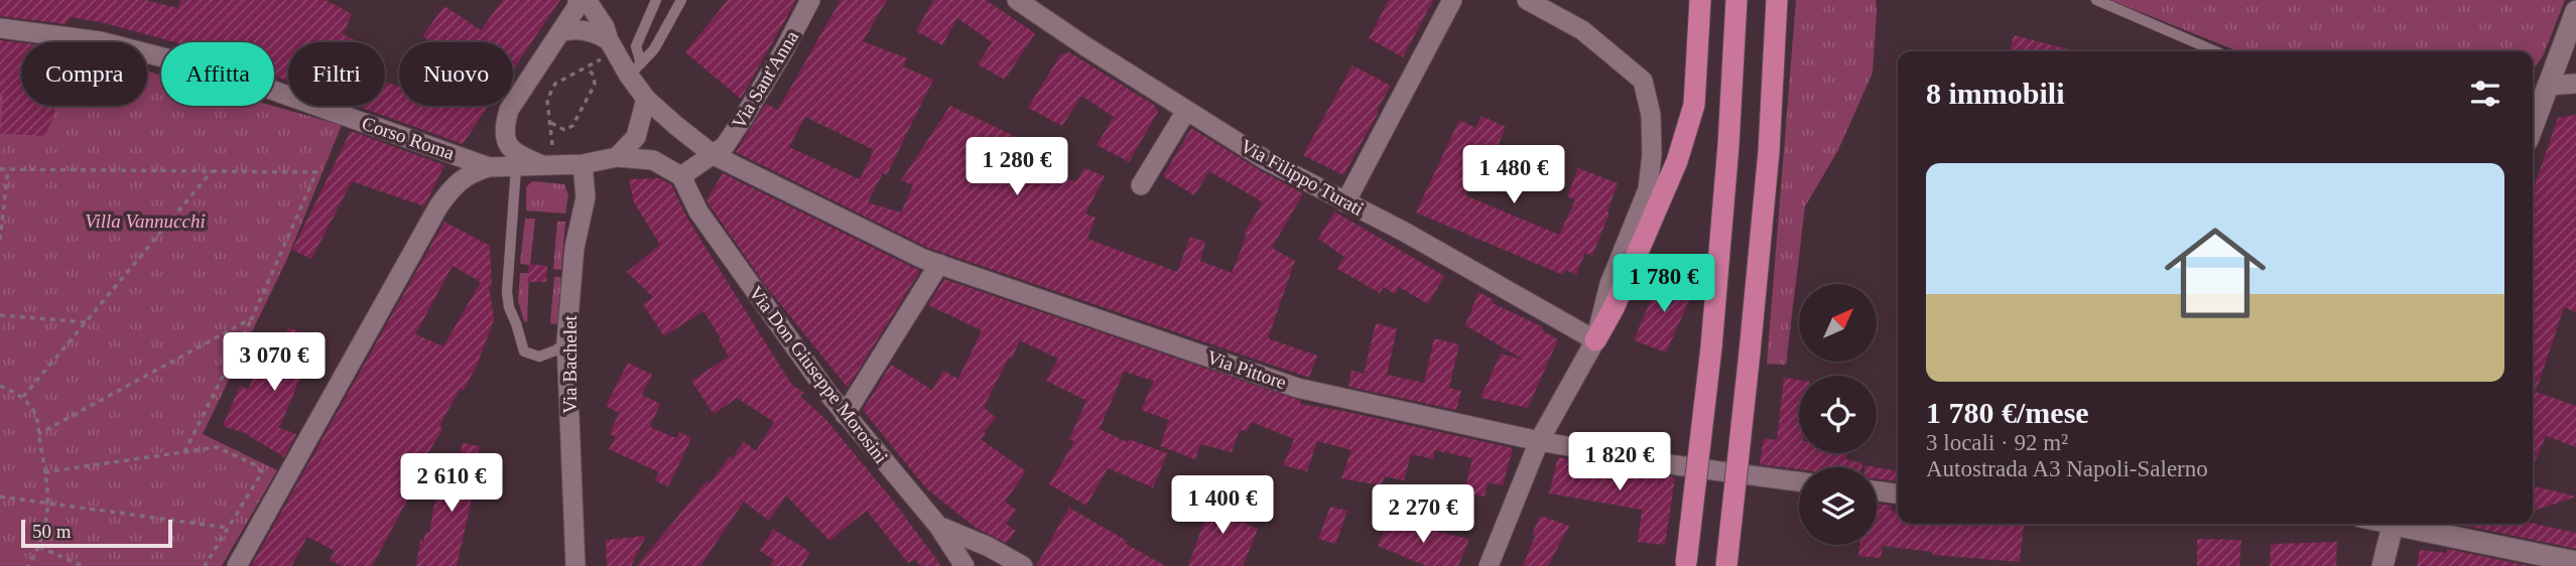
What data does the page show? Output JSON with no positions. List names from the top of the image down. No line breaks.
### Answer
{"streets":{"street":["Via Sant'Anna","Corso Roma","Via Filippo Turati","Via Bachelet","Via Pittore","Via Don Giuseppe Morosini"]},"crossings":[["Via Sant'Anna","Via Pittore"],["Via Sant'Anna","Via Don Giuseppe Morosini"]],"parks":["Villa Vannucchi"],"scale_bar":"50 m","north":"top right","page":{"chip":["Compra","Affitta","Filtri","Nuovo"],"heading":"8 immobili","list":[{"name":"1 780 €/mese","note":"3 locali · 92 m² · Autostrada A3 Napoli-Salerno"}],"price":["1 280 €","1 480 €","1 780 €","3 070 €","1 820 €","2 610 €","1 400 €","2 270 €"],"scale":"50 m"}}
